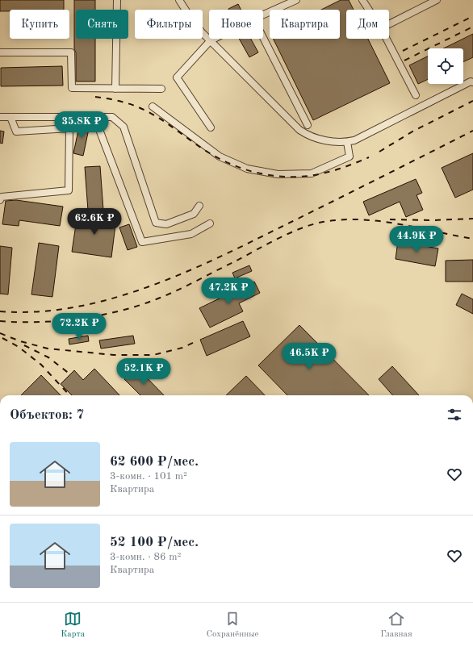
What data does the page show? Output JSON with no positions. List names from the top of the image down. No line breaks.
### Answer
{"page":{"chip":["Купить","Снять","Фильтры","Новое","Квартира","Дом"],"price":["35.8K ₽","62.6K ₽","44.9K ₽","47.2K ₽","72.2K ₽","46.5K ₽","52.1K ₽"],"heading":"Объектов: 7","list":[{"name":"62 600 ₽/мес.","note":"3-комн. · 101 m² · Квартира"},{"name":"52 100 ₽/мес.","note":"3-комн. · 86 m² · Квартира"}],"tabs":["Карта","Сохранённые","Главная"]}}
